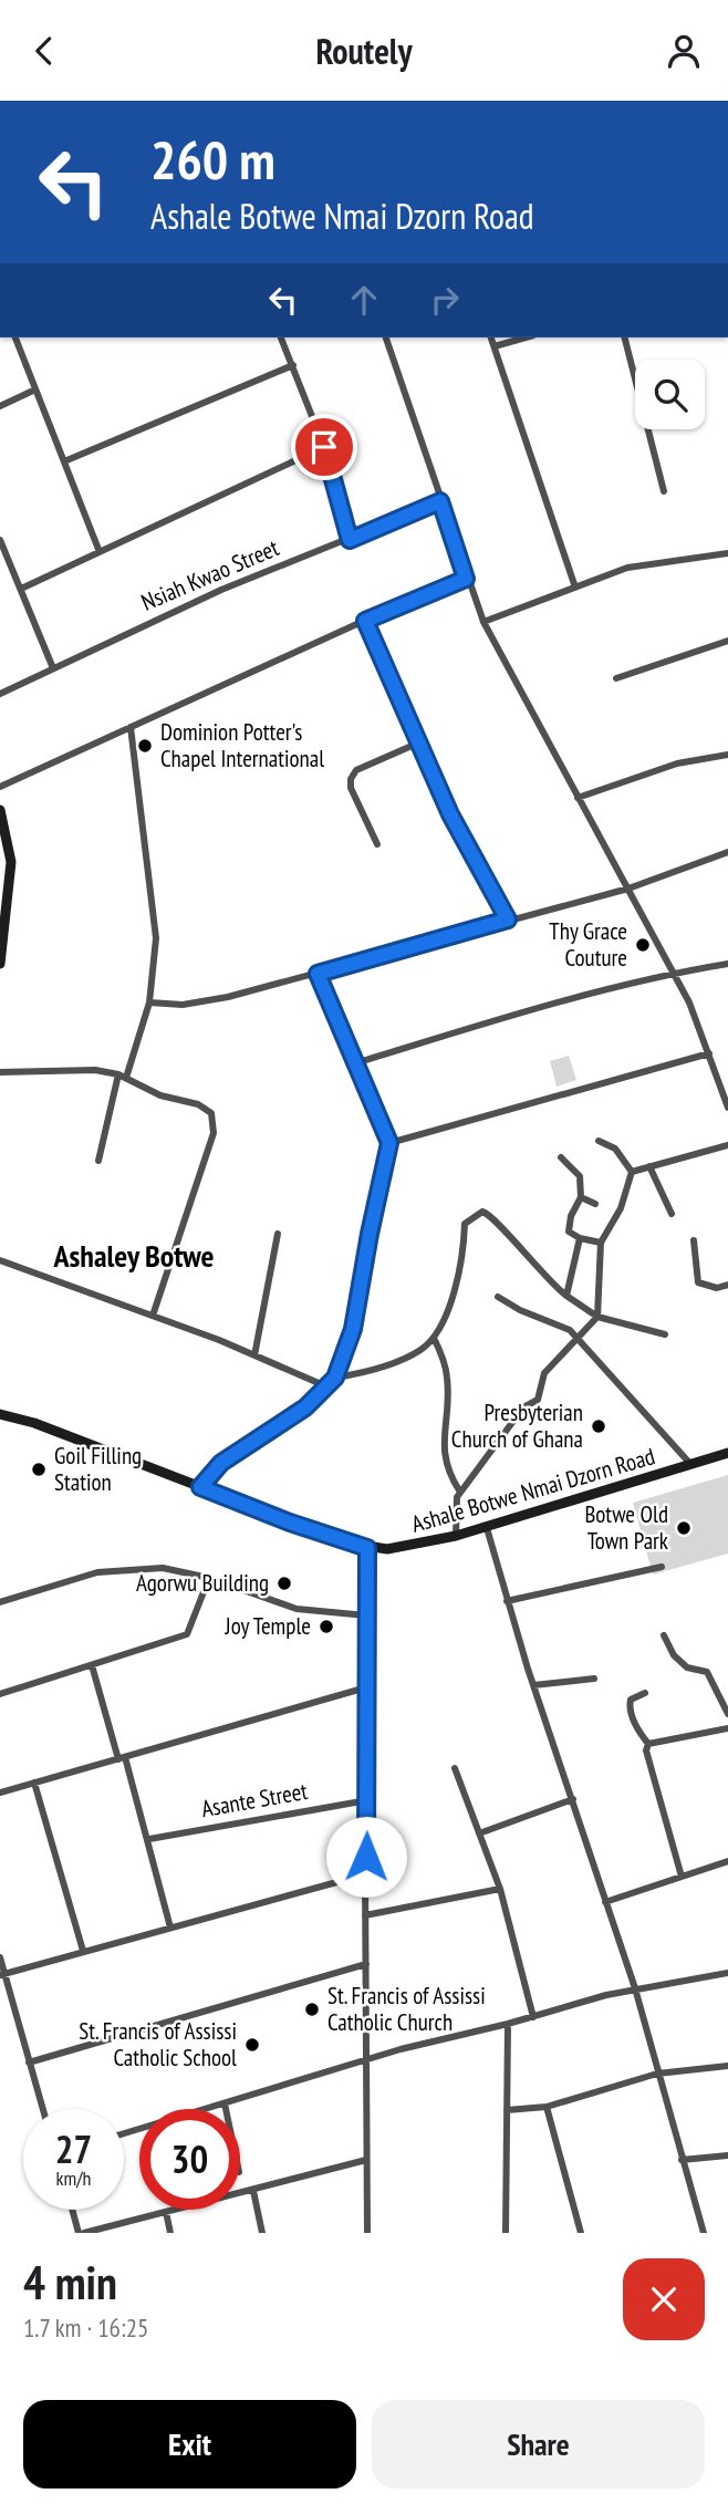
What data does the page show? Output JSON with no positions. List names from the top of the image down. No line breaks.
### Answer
{"streets":{"main road":["Ashale Botwe Nmai Dzorn Road"],"street":["Nsiah Kwao Street","Asante Street"]},"districts":["Ashaley Botwe"],"places":["Dominion Potter's Chapel International","Thy Grace Couture","Presbyterian Church of Ghana","Goil Filling Station","Botwe Old Town Park","Agorwu Building","Joy Temple","St. Francis of Assissi Catholic Church","St. Francis of Assissi Catholic School"],"page":{"header":"Routely","turn":["260 m","Ashale Botwe Nmai Dzorn Road"],"speed":"27 km/h","limit":"30","heading":["4 min","1.7 km · 16:25"],"buttons":["Exit","Share"]}}
